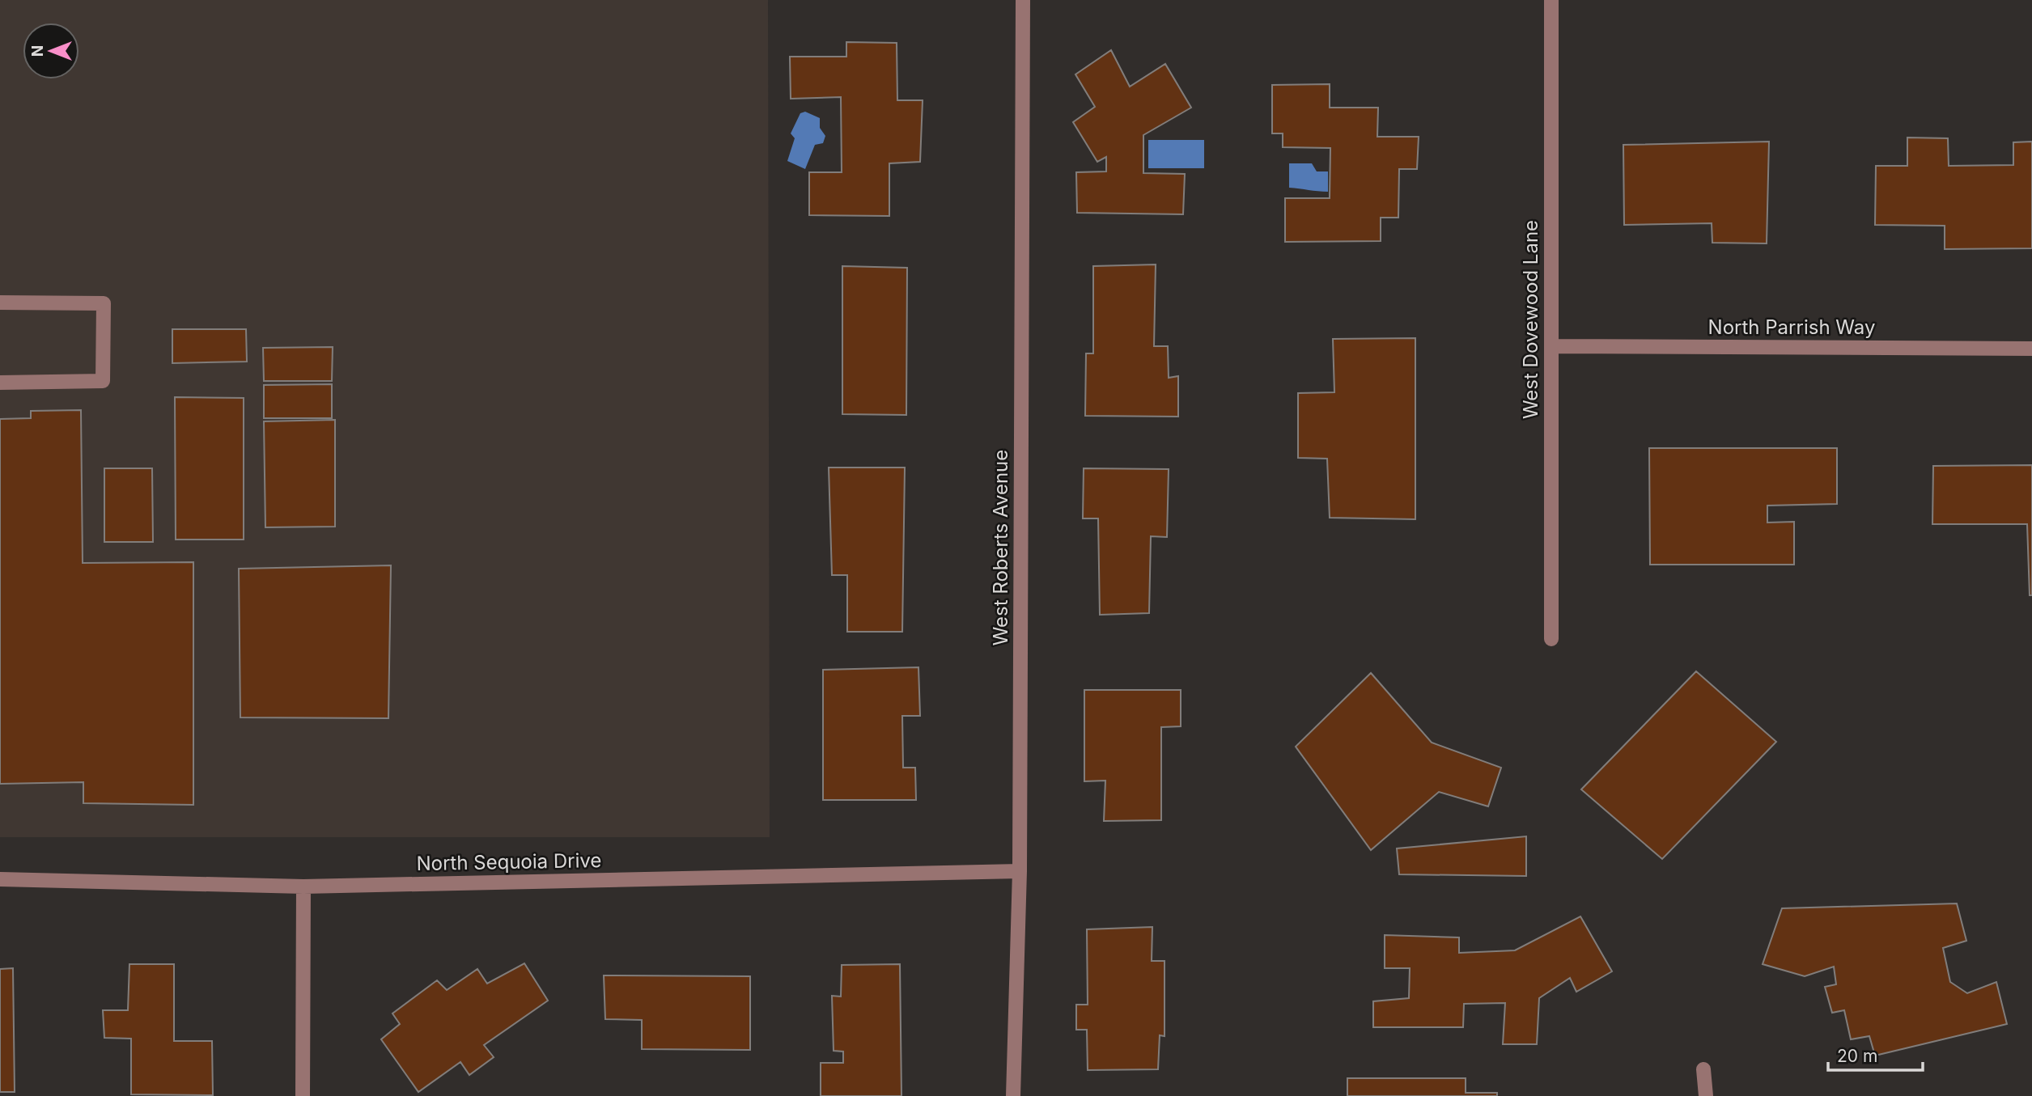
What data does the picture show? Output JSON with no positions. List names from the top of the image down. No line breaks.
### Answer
{"streets":{"street":["West Dovewood Lane","North Parrish Way","West Roberts Avenue","North Sequoia Drive"]},"crossings":[["West Dovewood Lane","North Parrish Way"],["West Roberts Avenue","North Sequoia Drive"]],"scale_bar":"20 m","north":"left"}
